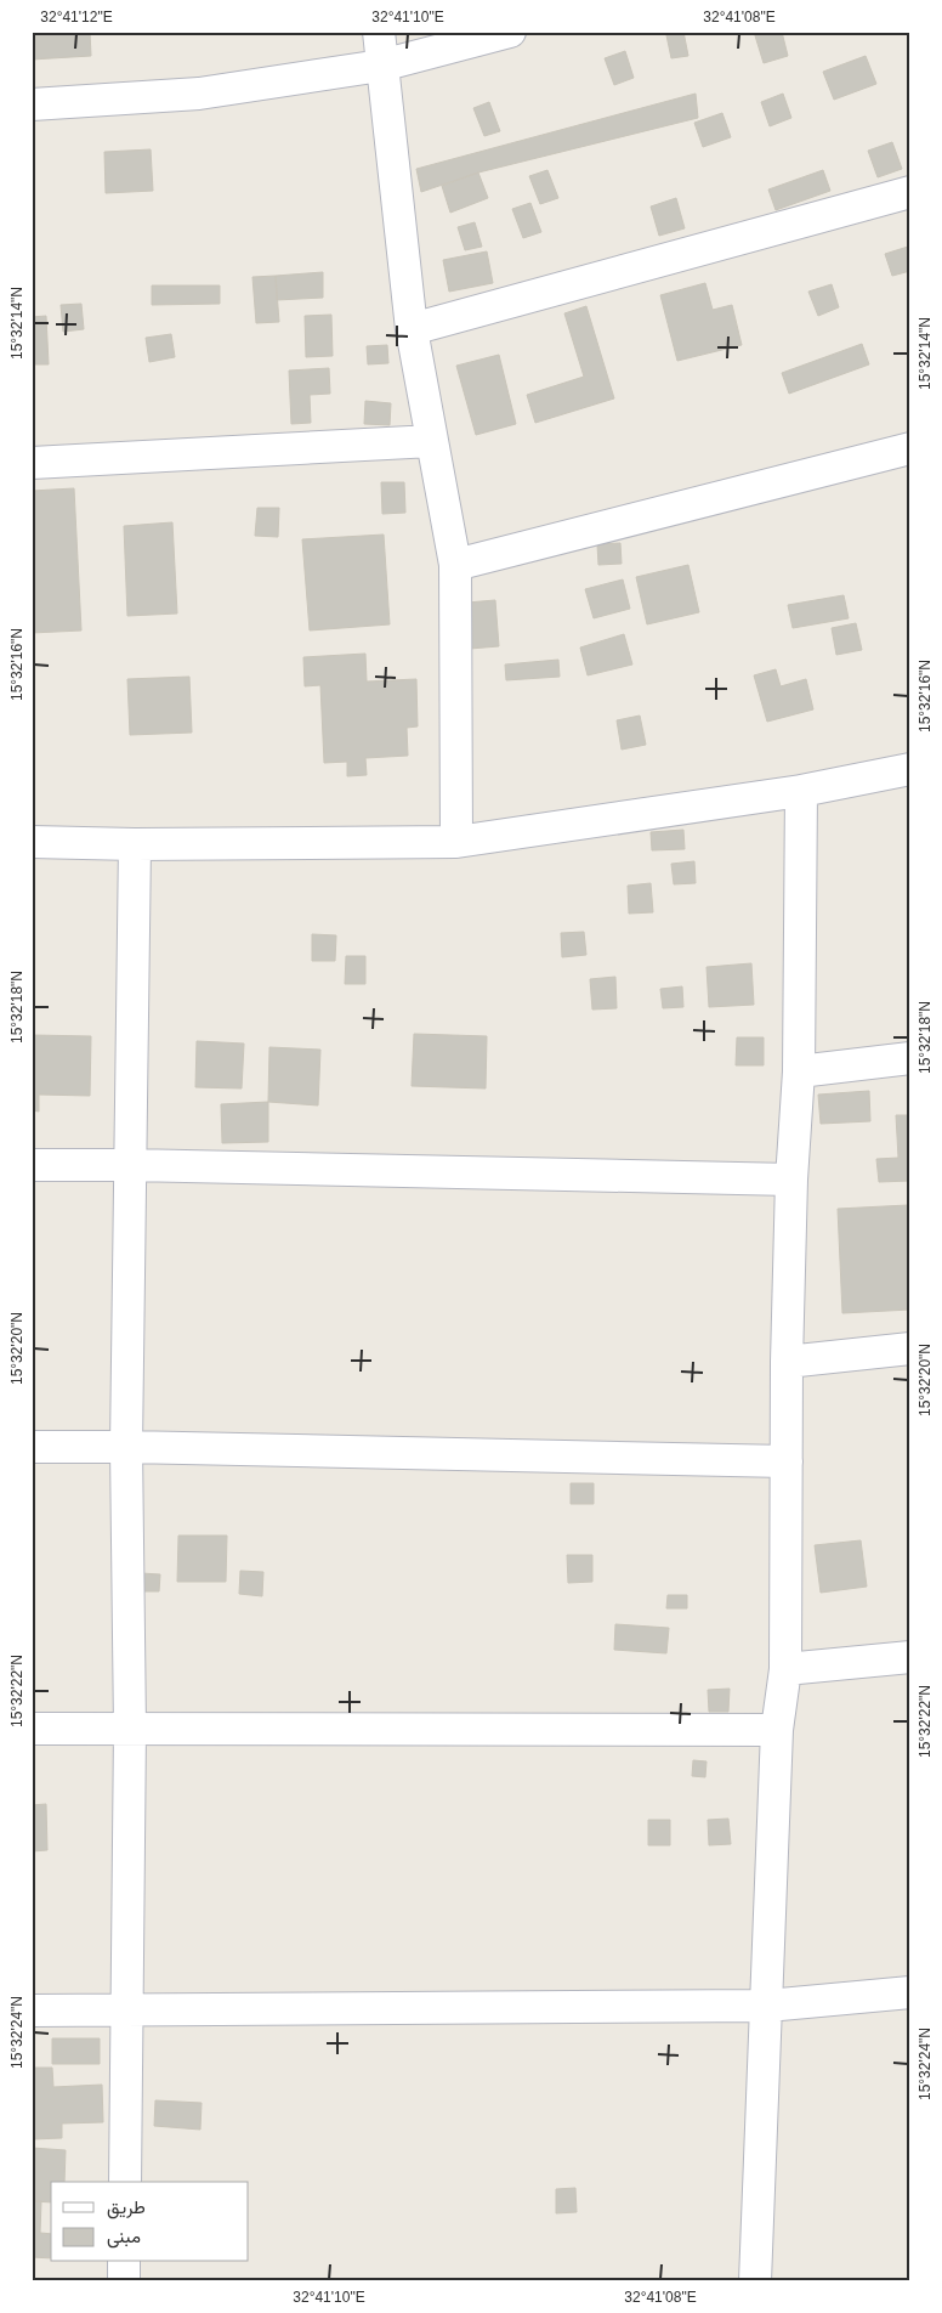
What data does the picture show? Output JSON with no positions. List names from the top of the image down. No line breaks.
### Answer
{"legend":["طريق","مبنى"],"coordinates":["32°41'12\"E","32°41'10\"E","32°41'08\"E","15°32'14\"N","15°32'16\"N","15°32'18\"N","15°32'20\"N","15°32'22\"N","15°32'24\"N"]}
